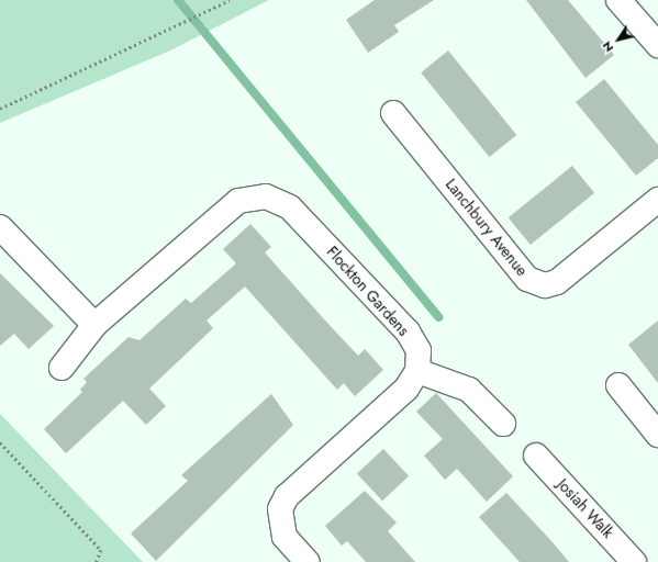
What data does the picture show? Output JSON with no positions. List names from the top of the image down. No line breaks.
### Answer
{"streets":{"street":["Lanchbury Avenue","Flockton Gardens","Josiah Walk"]},"north":"bottom left"}
